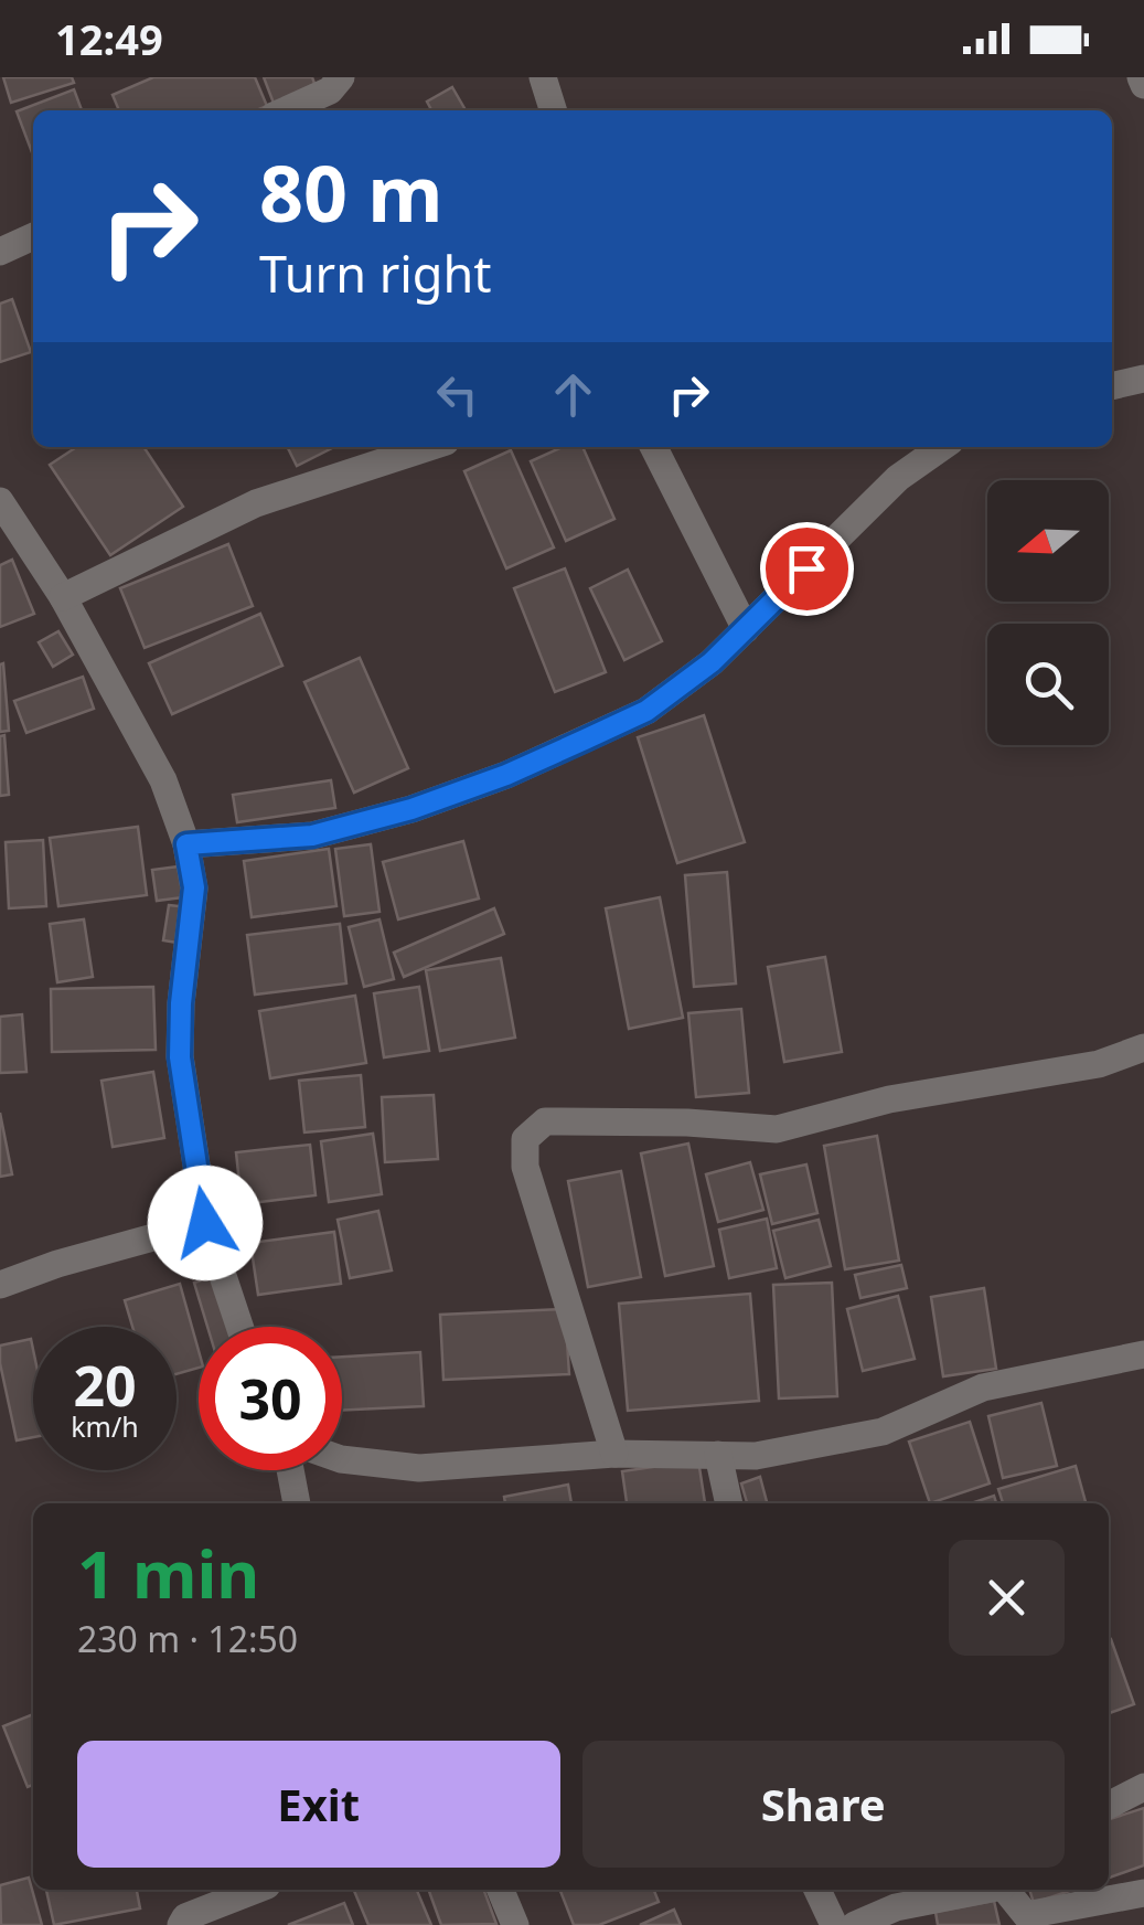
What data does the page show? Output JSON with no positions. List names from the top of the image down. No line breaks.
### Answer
{"north":"left","page":{"status":"12:49","turn":["80 m","Turn right"],"speed":"20 km/h","limit":"30","heading":["1 min","230 m · 12:50"],"buttons":["Exit","Share"]}}
